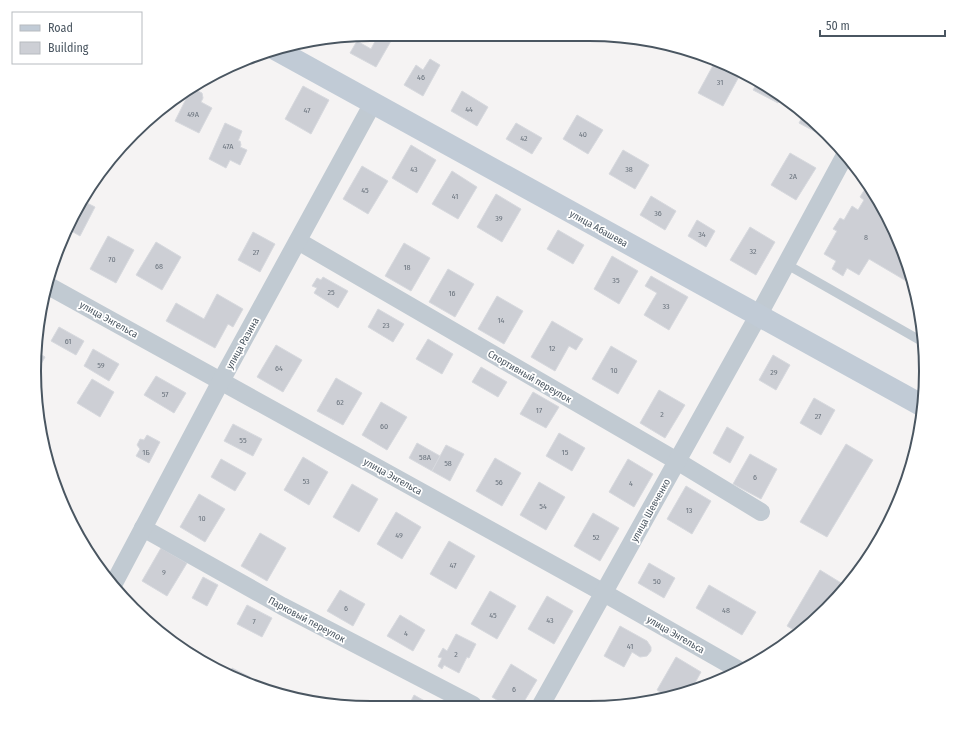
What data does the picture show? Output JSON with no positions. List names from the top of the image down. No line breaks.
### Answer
{"streets":{"street":["улица Абашева","улица Энгельса","улица Разина","Спортивный переулок","улица Шевченко","Парковый переулок"]},"crossings":[["улица Абашева","улица Разина"],["улица Абашева","улица Шевченко"],["улица Энгельса","улица Разина"],["улица Энгельса","улица Шевченко"],["улица Разина","Спортивный переулок"],["улица Разина","Парковый переулок"],["Спортивный переулок","улица Шевченко"]],"house_numbers":["46","31","44","47","49А","40","42","47А","43","38","2А","45","41","36","39","34","8","32","27","70","68","18","35","25","16","33","14","23","61","12","59","64","10","29","57","62","17","2","27","60","55","1Б","15","58А","58","6","53","56","4","54","13","10","49","52","47","9","50","6","48","45","43","7","4","41","2","6"],"legend":["Road","Building"],"scale_bar":"50 m"}
